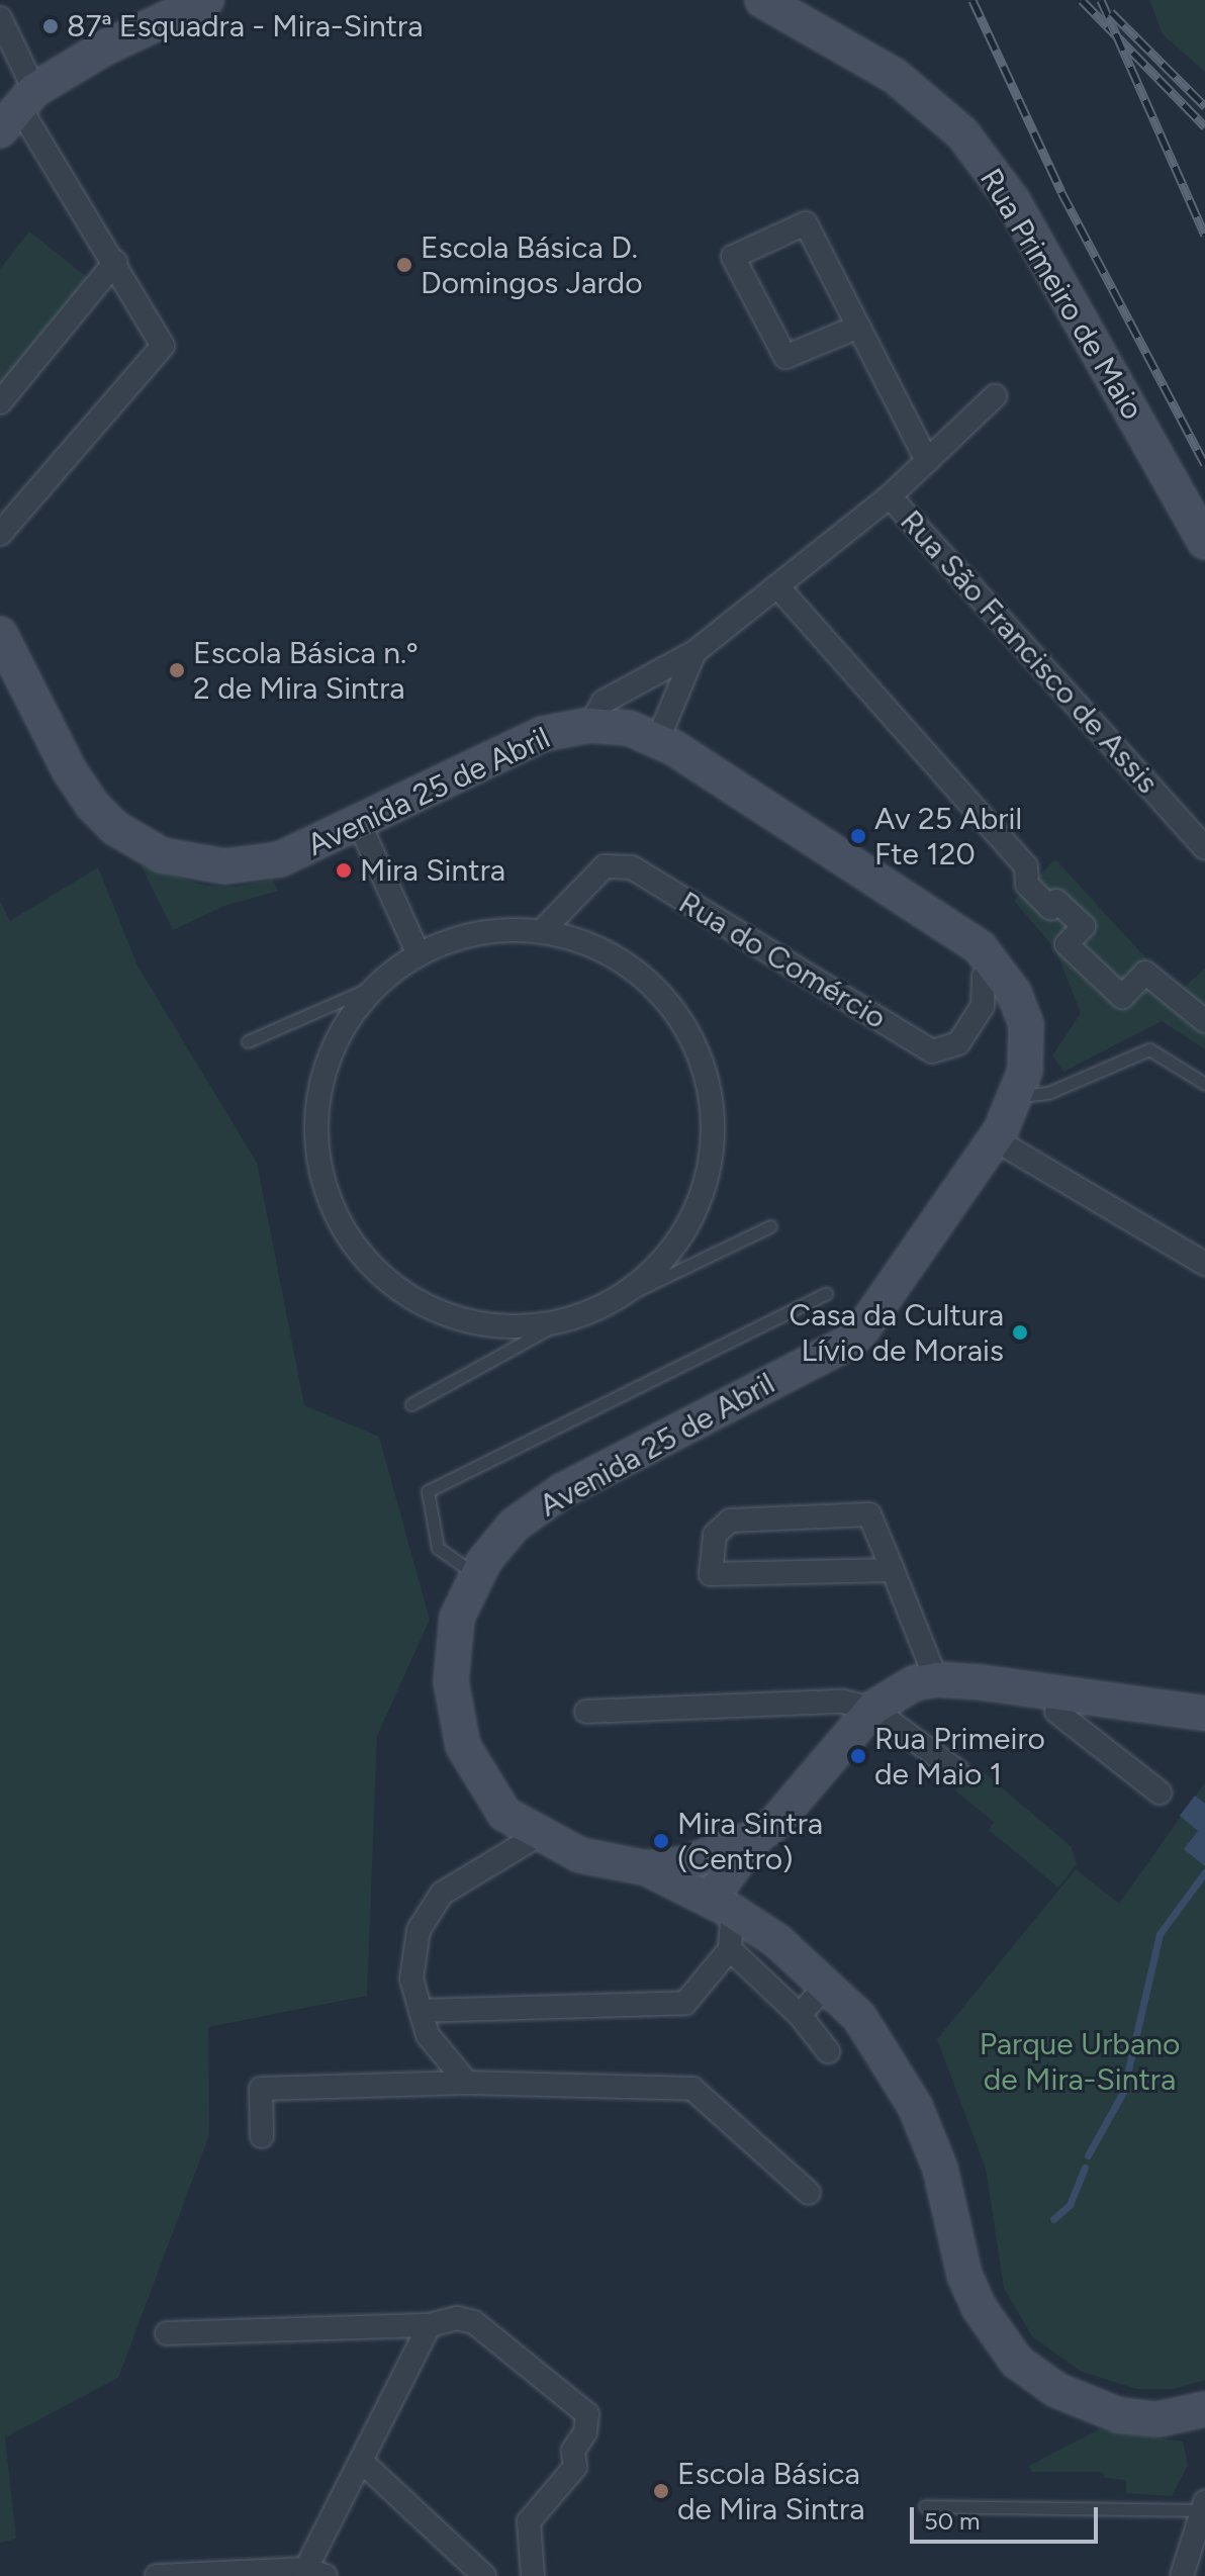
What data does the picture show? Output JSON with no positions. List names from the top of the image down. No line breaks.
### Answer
{"streets":{"street":["Rua Primeiro de Maio","Rua São Francisco de Assis","Avenida 25 de Abril","Rua do Comércio"]},"crossings":[["Rua São Francisco de Assis","Avenida 25 de Abril"],["Avenida 25 de Abril","Rua do Comércio"]],"parks":["Parque Urbano de Mira-Sintra"],"places":["87ª Esquadra - Mira-Sintra","Escola Básica D. Domingos Jardo","Escola Básica n.º 2 de Mira Sintra","Av 25 Abril Fte 120","Mira Sintra","Casa da Cultura Lívio de Morais","Rua Primeiro de Maio 1","Mira Sintra (Centro)","Escola Básica de Mira Sintra"],"scale_bar":"50 m"}
